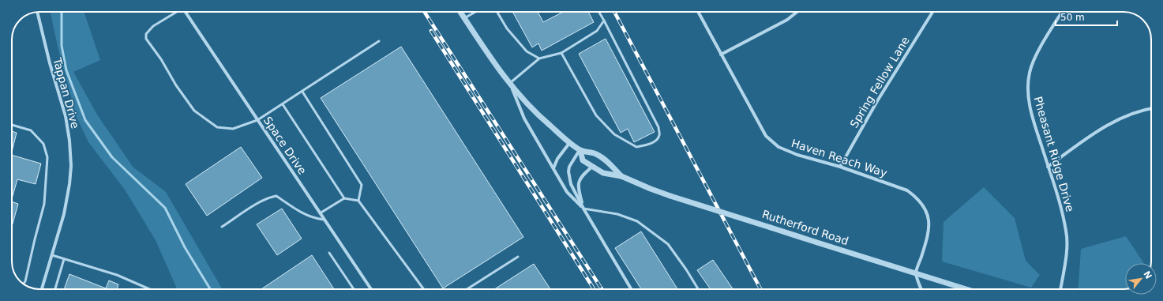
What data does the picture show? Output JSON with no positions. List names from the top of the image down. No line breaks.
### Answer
{"streets":{"street":["Spring Fellow Lane","Tappan Drive","Space Drive","Pheasant Ridge Drive","Haven Reach Way","Rutherford Road"]},"crossings":[["Spring Fellow Lane","Haven Reach Way"],["Haven Reach Way","Rutherford Road"]],"scale_bar":"50 m","north":"top right"}
